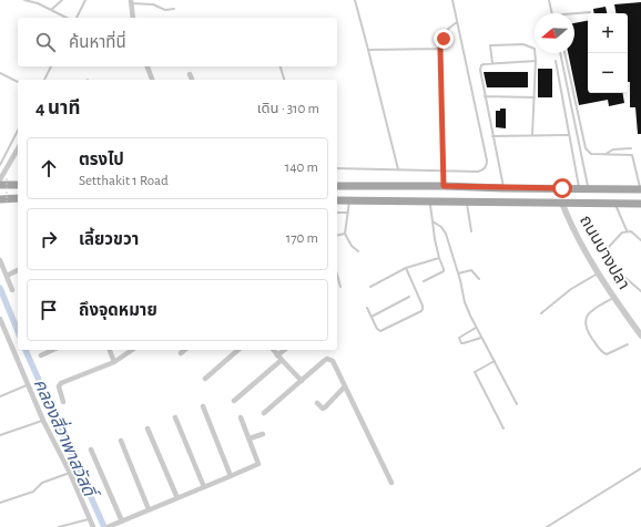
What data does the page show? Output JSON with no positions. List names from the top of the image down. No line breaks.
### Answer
{"streets":{"street":["ถนนบางปลา"]},"water":["คลองสี่วาพาสวัสดิ์"],"north":"left","page":{"map_buttons":["+","−"],"search":"ค้นหาที่นี่","heading":["4 นาที","เดิน · 310 m"],"list":[["ตรงไป","Setthakit 1 Road","140 m"],["เลี้ยวขวา","170 m"],"ถึงจุดหมาย"]}}
